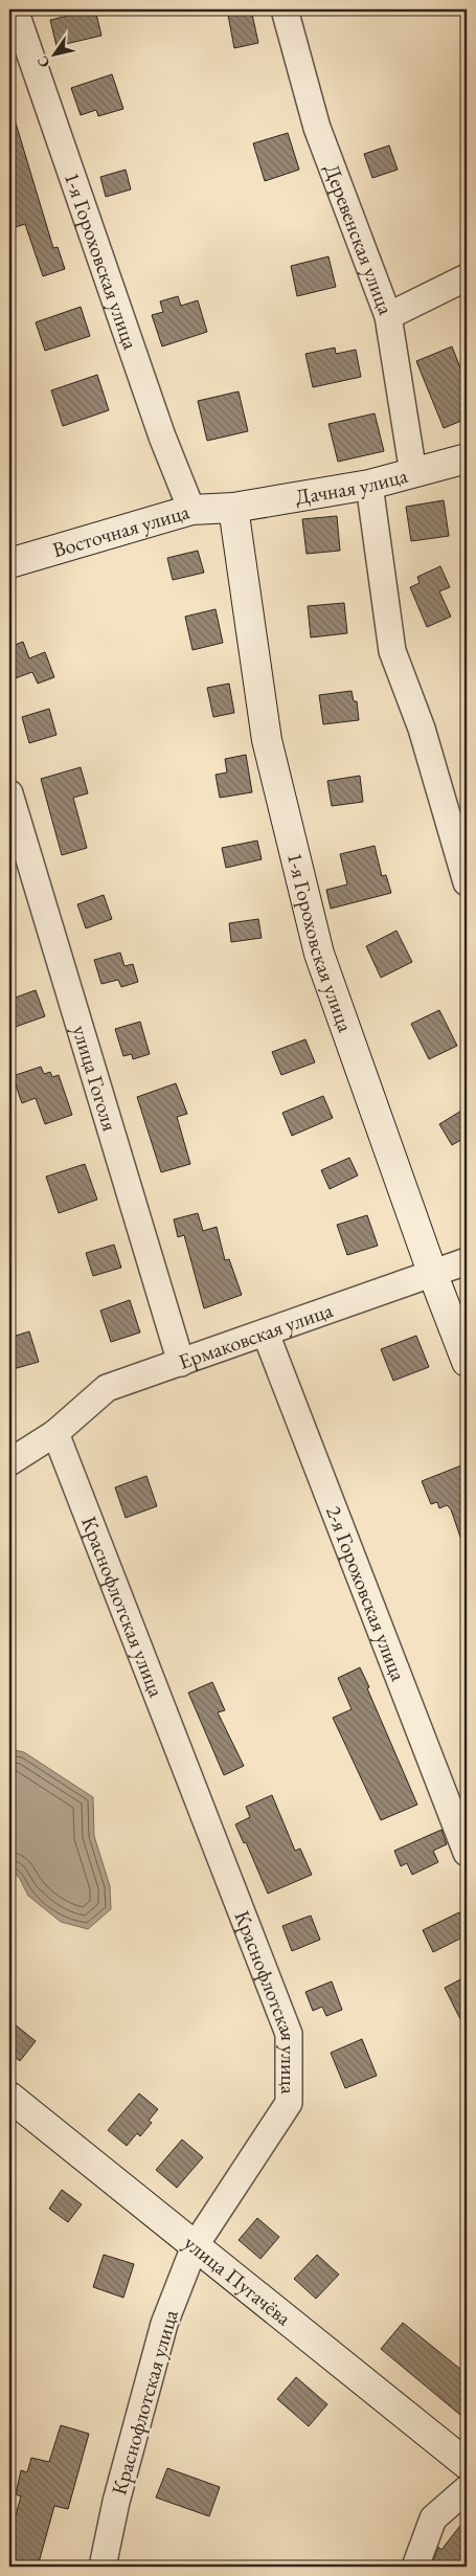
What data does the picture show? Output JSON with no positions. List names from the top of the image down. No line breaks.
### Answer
{"streets":{"street":["Деревенская улица","1-я Гороховская улица","Дачная улица","Восточная улица","улица Гоголя","Ермаковская улица","2-я Гороховская улица","Краснофлотская улица","улица Пугачёва"]},"crossings":[["Деревенская улица","Дачная улица"],["1-я Гороховская улица","Дачная улица"],["1-я Гороховская улица","Восточная улица"],["1-я Гороховская улица","Ермаковская улица"],["Дачная улица","Восточная улица"],["улица Гоголя","Ермаковская улица"],["Ермаковская улица","2-я Гороховская улица"],["Ермаковская улица","Краснофлотская улица"],["Краснофлотская улица","улица Пугачёва"]],"north":"bottom left"}
